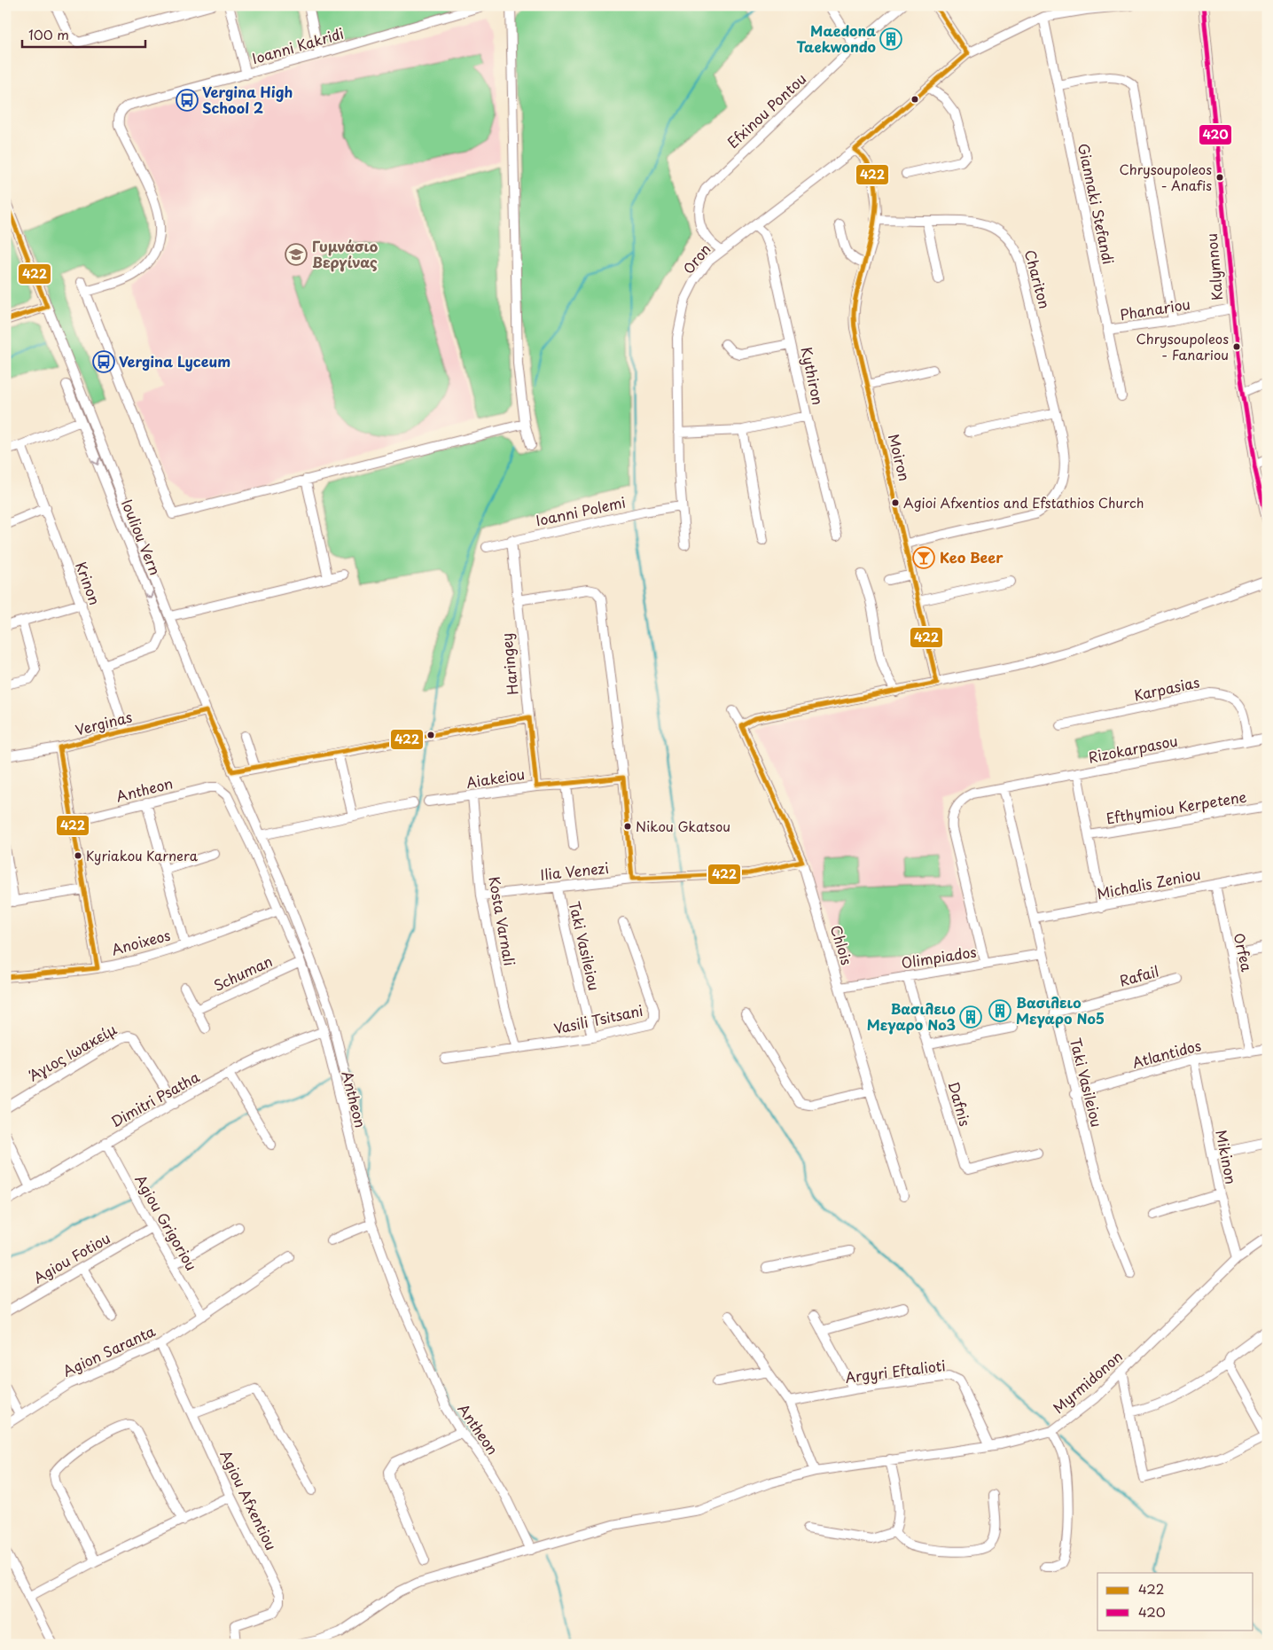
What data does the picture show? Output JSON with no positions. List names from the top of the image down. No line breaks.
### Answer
{"streets":{"street":["Ioanni Kakridi","Efxinou Pontou","Giannaki Stefandi","Oron","Kalymnou","Chariton","Phanariou","Kythiron","Moiron","Ioanni Polemi","Iouliou Vern","Krinon","Haringey","Karpasias","Verginas","Rizokarpasou","Aiakeiou","Antheon","Efthymiou Kerpetene","Ilia Venezi","Michalis Zeniou","Kosta Varnali","Anoixeos","Chlois","Taki Vasileiou","Orfea","Olimpiados","Schuman","Rafail","Vasili Tsitsani","Άγιος Ιωακείμ","Atlantidos","Dimitri Psatha","Dafnis","Mikinon","Agiou Grigoriou","Agiou Fotiou","Agion Saranta","Argyri Eftalioti","Myrmidonon","Agiou Afxentiou"]},"crossings":[["Efxinou Pontou","Oron"],["Giannaki Stefandi","Oron"],["Giannaki Stefandi","Phanariou"],["Oron","Kythiron"],["Oron","Moiron"],["Oron","Ioanni Polemi"],["Kalymnou","Phanariou"],["Chariton","Moiron"],["Ioanni Polemi","Haringey"],["Iouliou Vern","Krinon"],["Krinon","Verginas"],["Haringey","Aiakeiou"],["Karpasias","Rizokarpasou"],["Rizokarpasou","Taki Vasileiou"],["Rizokarpasou","Olimpiados"],["Aiakeiou","Kosta Varnali"],["Antheon","Anoixeos"],["Antheon","Schuman"],["Antheon","Dimitri Psatha"],["Antheon","Myrmidonon"],["Ilia Venezi","Kosta Varnali"],["Ilia Venezi","Chlois"],["Ilia Venezi","Taki Vasileiou"],["Michalis Zeniou","Taki Vasileiou"],["Michalis Zeniou","Orfea"],["Kosta Varnali","Vasili Tsitsani"],["Chlois","Olimpiados"],["Taki Vasileiou","Olimpiados"],["Taki Vasileiou","Rafail"],["Taki Vasileiou","Vasili Tsitsani"],["Taki Vasileiou","Atlantidos"],["Orfea","Atlantidos"],["Olimpiados","Dafnis"],["Άγιος Ιωακείμ","Dimitri Psatha"],["Atlantidos","Mikinon"],["Dimitri Psatha","Agiou Grigoriou"],["Mikinon","Myrmidonon"],["Agiou Grigoriou","Agiou Fotiou"],["Agiou Grigoriou","Agion Saranta"],["Agion Saranta","Agiou Afxentiou"],["Argyri Eftalioti","Myrmidonon"]],"places":{"building":["Maedona Taekwondo","Βασιλειο Μεγαρο Νο5","Βασιλειο Μεγαρο Νο3"],"bus stop":["Vergina High School 2","Vergina Lyceum"],"other":["Chrysoupoleos - Anafis","Chrysoupoleos - Fanariou","Agioi Afxentios and Efstathios Church","Nikou Gkatsou","Kyriakou Karnera"],"school or university":["Γυμνάσιο Βεργίνας"],"bar":["Keo Beer"]},"lines":["transit line 422","transit line 420"],"legend":["422","420"],"scale_bar":"100 m"}
